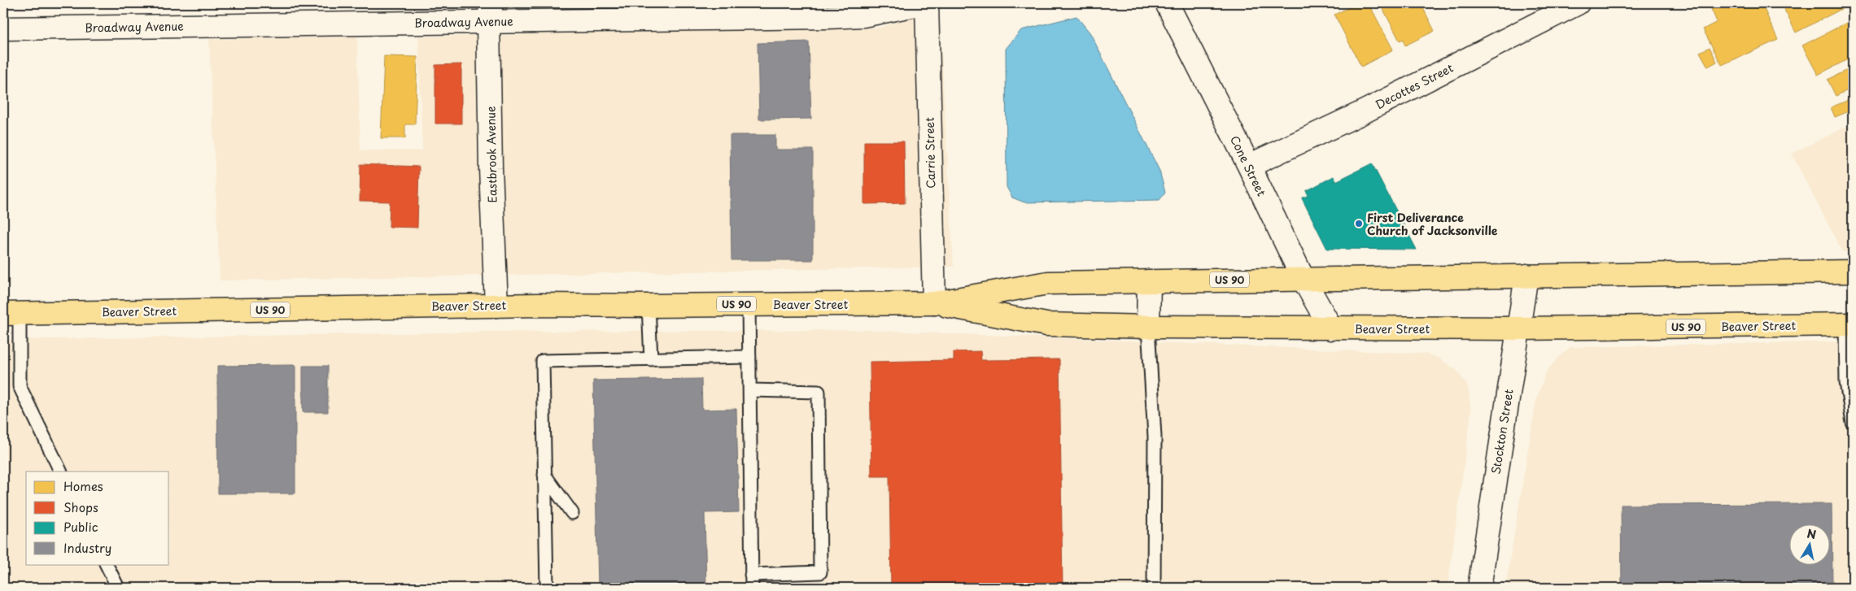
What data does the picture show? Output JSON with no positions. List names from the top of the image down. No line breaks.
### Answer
{"streets":{"main road":["US 90","Beaver Street"],"street":["Broadway Avenue","Decottes Street","Carrie Street","Eastbrook Avenue","Cone Street","Stockton Street"]},"crossings":[["Broadway Avenue","Carrie Street"],["Broadway Avenue","Eastbrook Avenue"],["Decottes Street","Cone Street"],["Carrie Street","Beaver Street"],["Eastbrook Avenue","Beaver Street"],["Cone Street","Beaver Street"],["Beaver Street","Stockton Street"]],"places":["First Deliverance Church of Jacksonville"],"legend":["Homes","Shops","Public","Industry"],"north":"top"}
